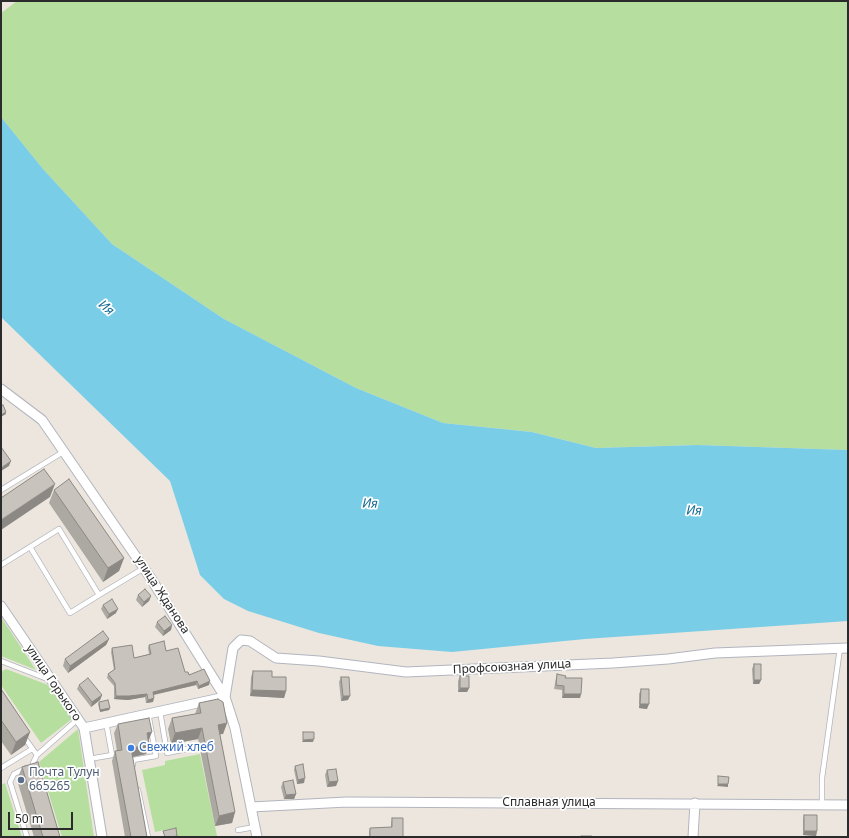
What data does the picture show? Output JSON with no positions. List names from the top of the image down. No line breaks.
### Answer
{"streets":{"street":["улица Жданова","Профсоюзная улица","улица Горького","Сплавная улица"]},"crossings":[["улица Жданова","Профсоюзная улица"],["улица Жданова","Сплавная улица"]],"water":["Ия"],"places":["Свежий хлеб","Почта Тулун 665265"],"scale_bar":"50 m"}
